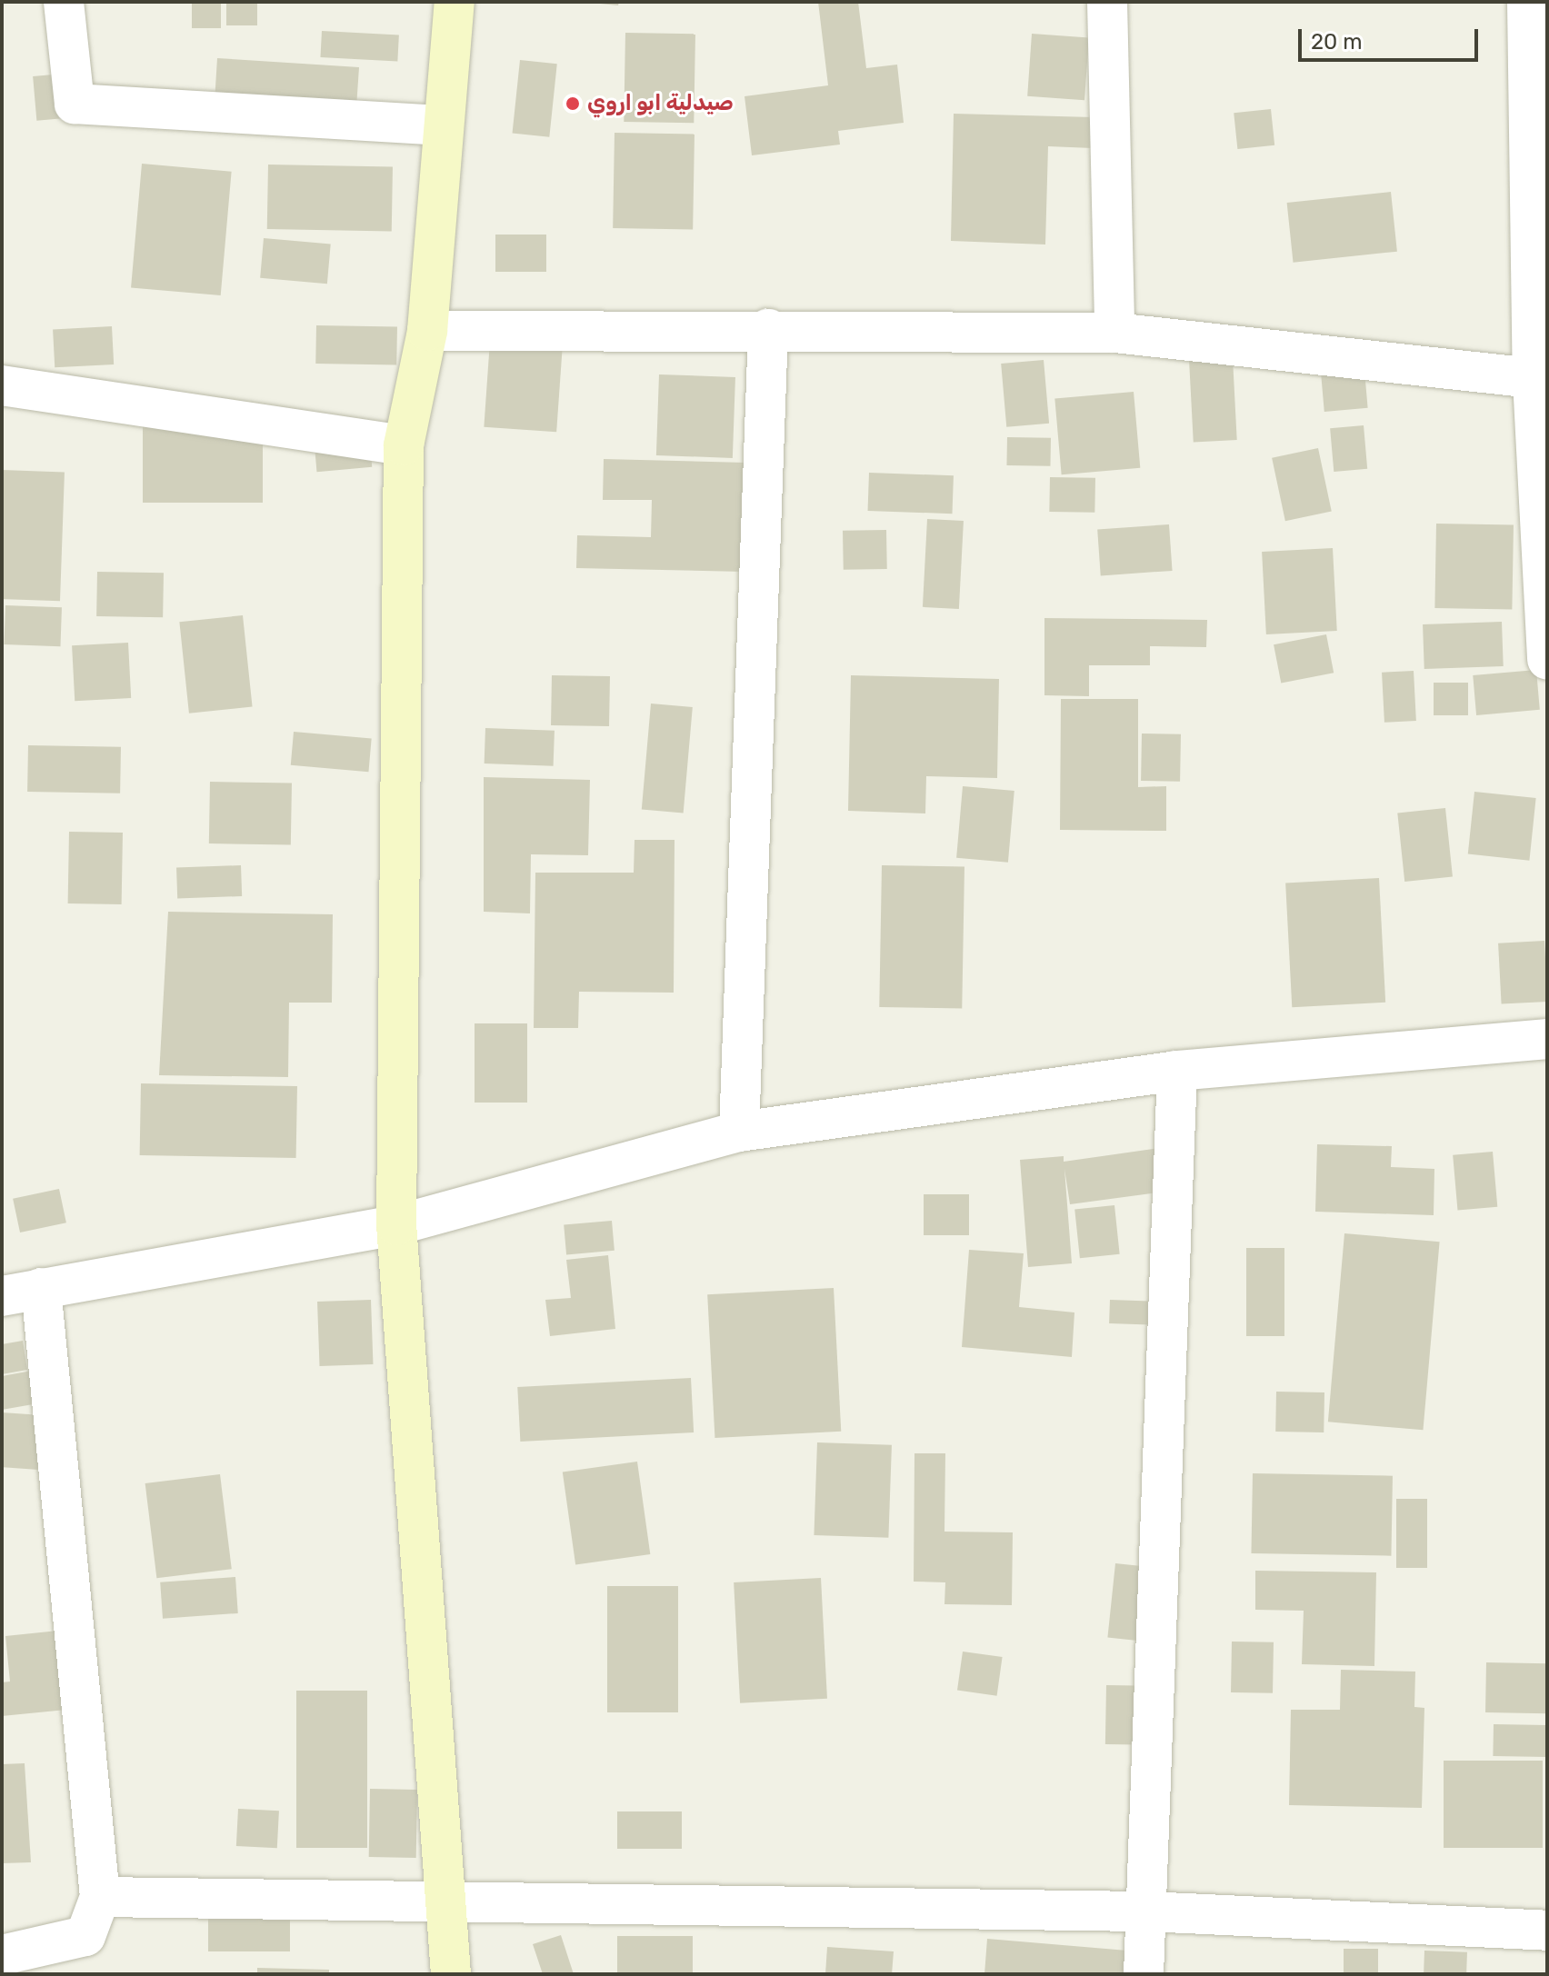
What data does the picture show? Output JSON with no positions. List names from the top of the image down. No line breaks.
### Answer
{"places":["صيدلية ابو اروي"],"scale_bar":"20 m"}
